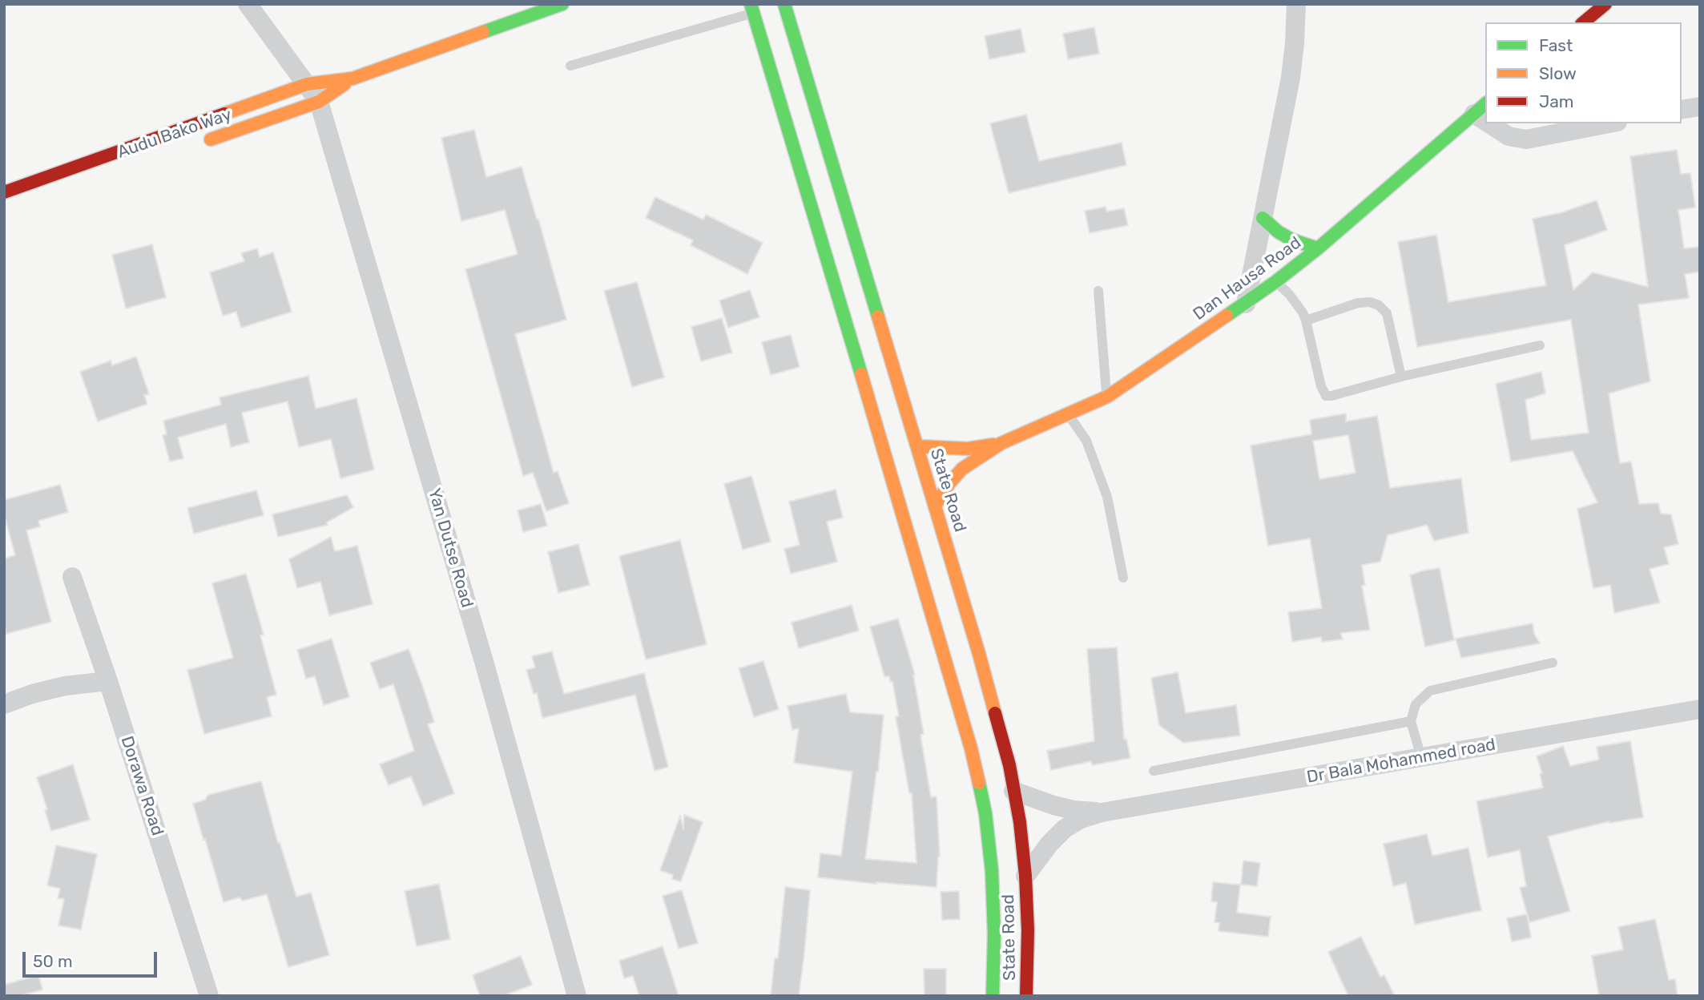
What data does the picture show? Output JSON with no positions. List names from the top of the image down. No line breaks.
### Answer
{"streets":{"main road":["Audu Bako Way","Dan Hausa Road","State Road"],"street":["Yan Dutse Road","Dr Bala Mohammed road","Dorawa Road"]},"crossings":[["Audu Bako Way","Yan Dutse Road"],["Dan Hausa Road","State Road"]],"legend":["Fast","Slow","Jam"],"scale_bar":"50 m"}
